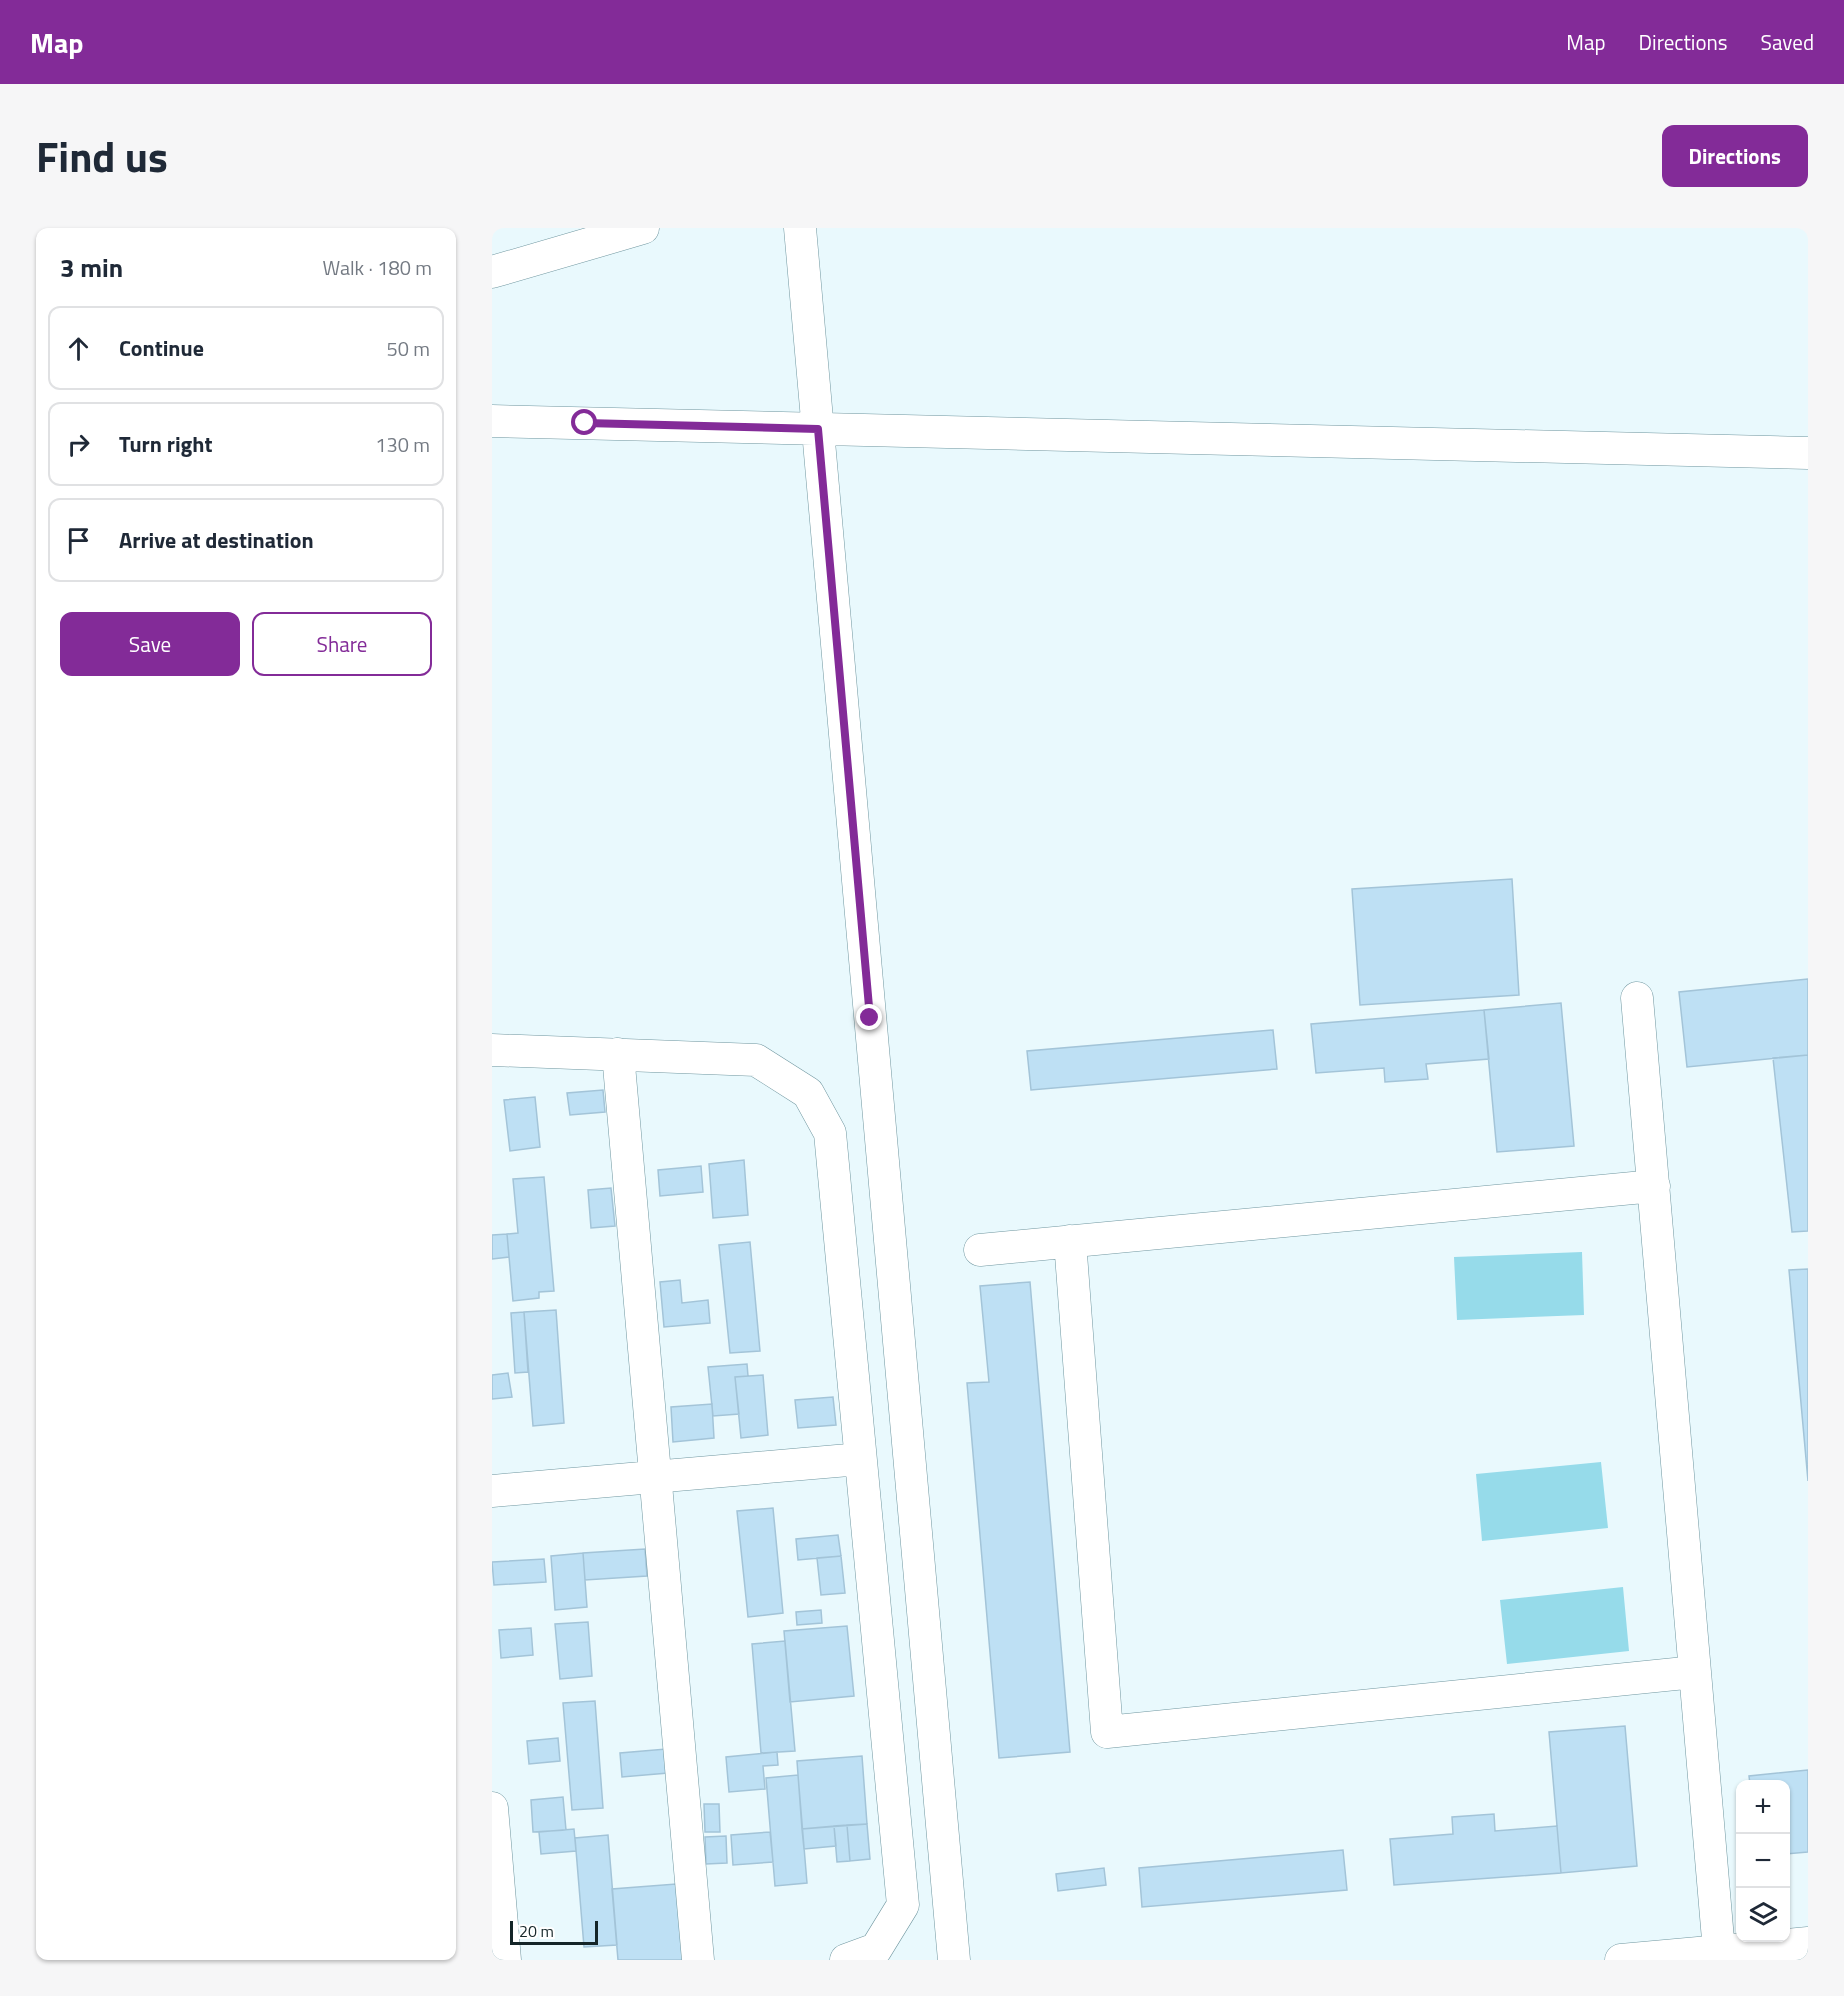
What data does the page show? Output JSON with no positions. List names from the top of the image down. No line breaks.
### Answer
{"scale_bar":"20 m","page":{"header":"Map","nav":["Map","Directions","Saved"],"title":"Find us","buttons":["Directions",["Save","Share"]],"heading":["3 min","Walk · 180 m"],"list":[["Continue","50 m"],["Turn right","130 m"],"Arrive at destination"],"map_buttons":["+","−"],"scale":"20 m"}}
